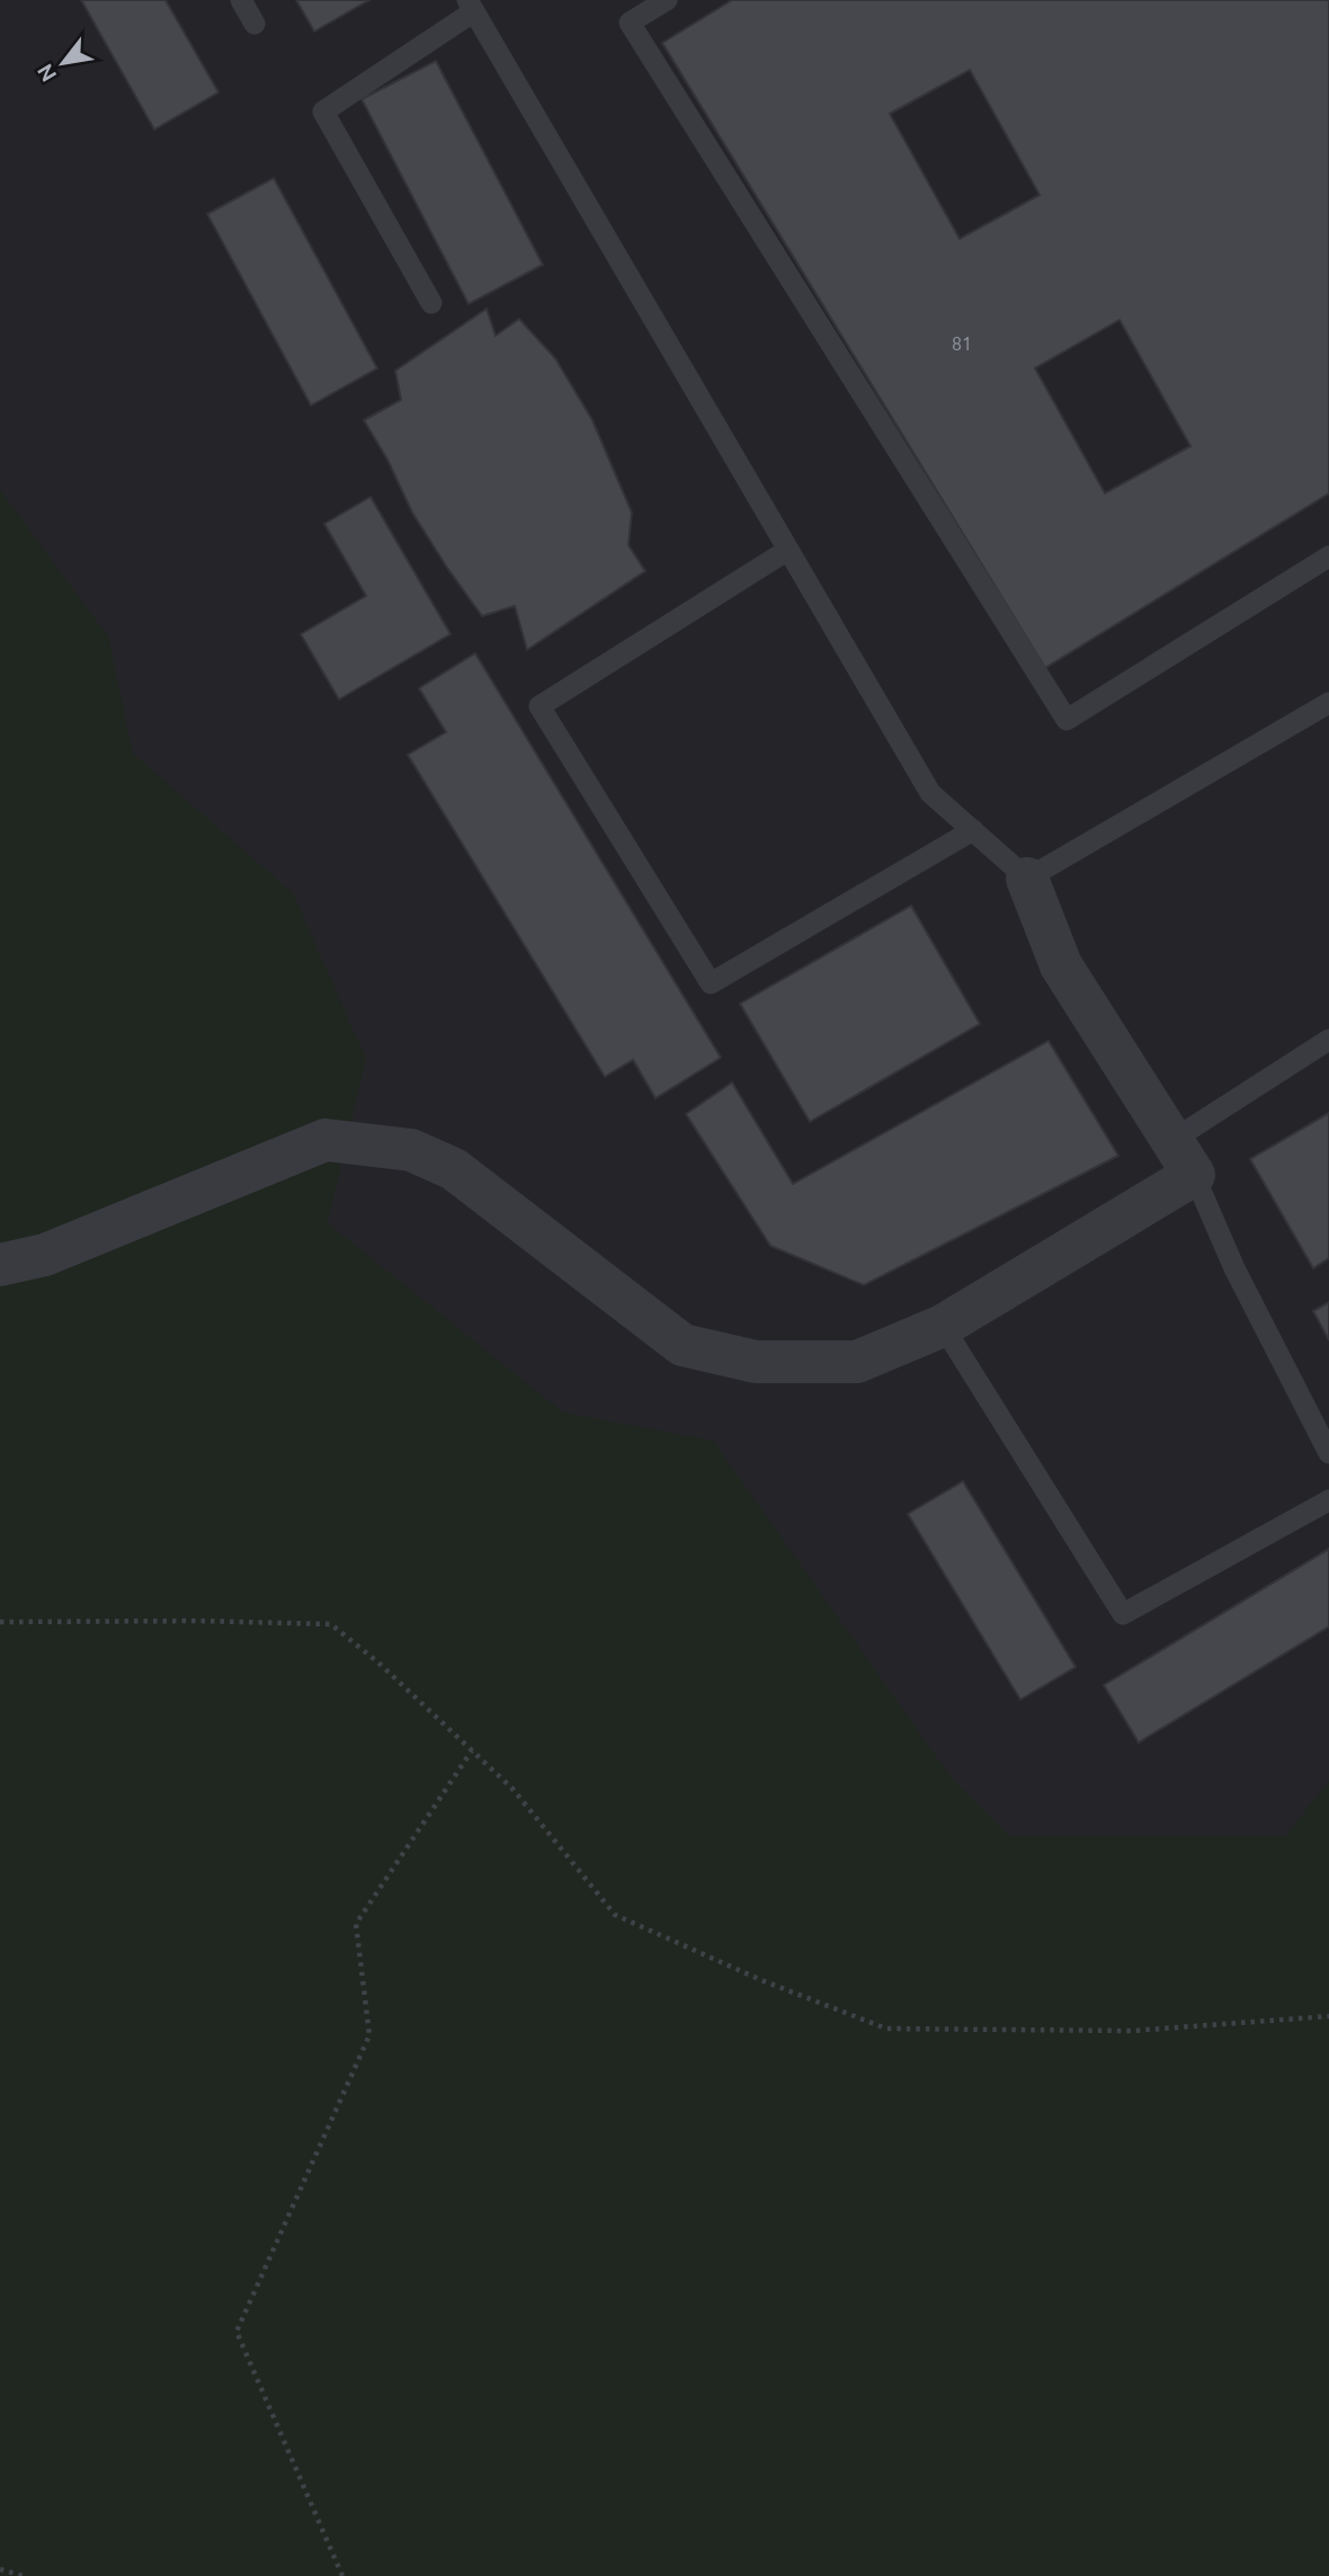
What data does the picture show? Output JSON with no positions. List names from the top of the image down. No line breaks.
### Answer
{"house_numbers":["81"],"north":"bottom left"}
